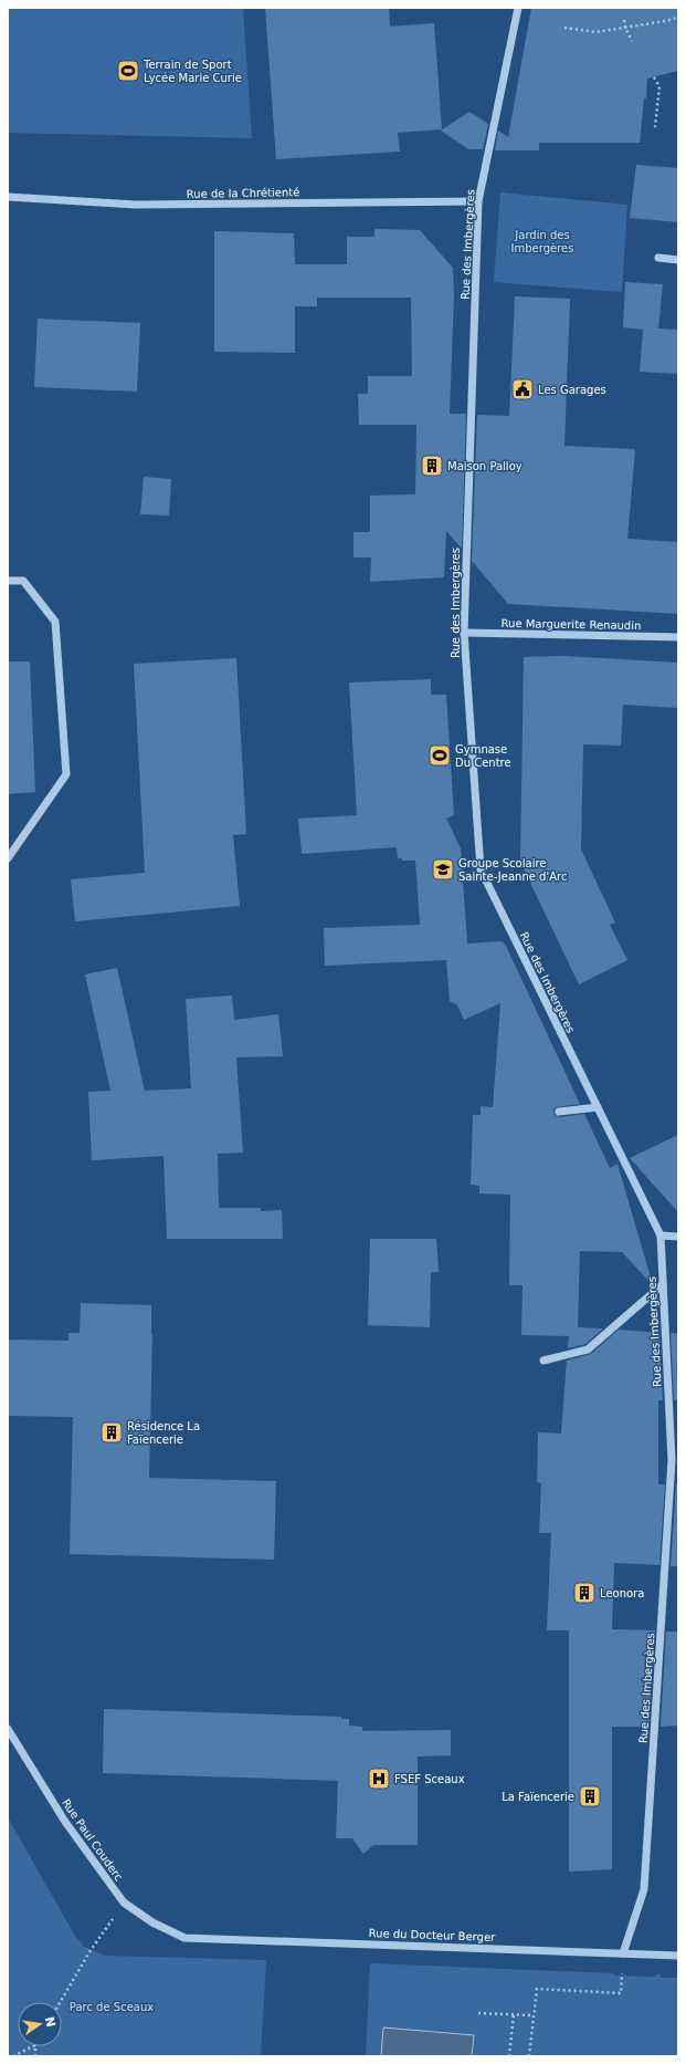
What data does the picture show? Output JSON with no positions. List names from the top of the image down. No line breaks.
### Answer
{"streets":{"street":["Rue de la Chrétienté","Rue des Imbergères","Rue Marguerite Renaudin","Rue Paul Couderc","Rue du Docteur Berger"]},"crossings":[["Rue de la Chrétienté","Rue des Imbergères"],["Rue des Imbergères","Rue Marguerite Renaudin"],["Rue des Imbergères","Rue du Docteur Berger"],["Rue Paul Couderc","Rue du Docteur Berger"]],"parks":["Jardin des Imbergères","Parc de Sceaux"],"places":{"sports":["Terrain de Sport Lycée Marie Curie","Gymnase Du Centre"],"public building":["Les Garages"],"building":["Maison Palloy","Résidence La Faïencerie","Leonora","La Faïencerie"],"school or university":["Groupe Scolaire Sainte-Jeanne d'Arc"],"hospital":["FSEF Sceaux"]},"north":"right"}
